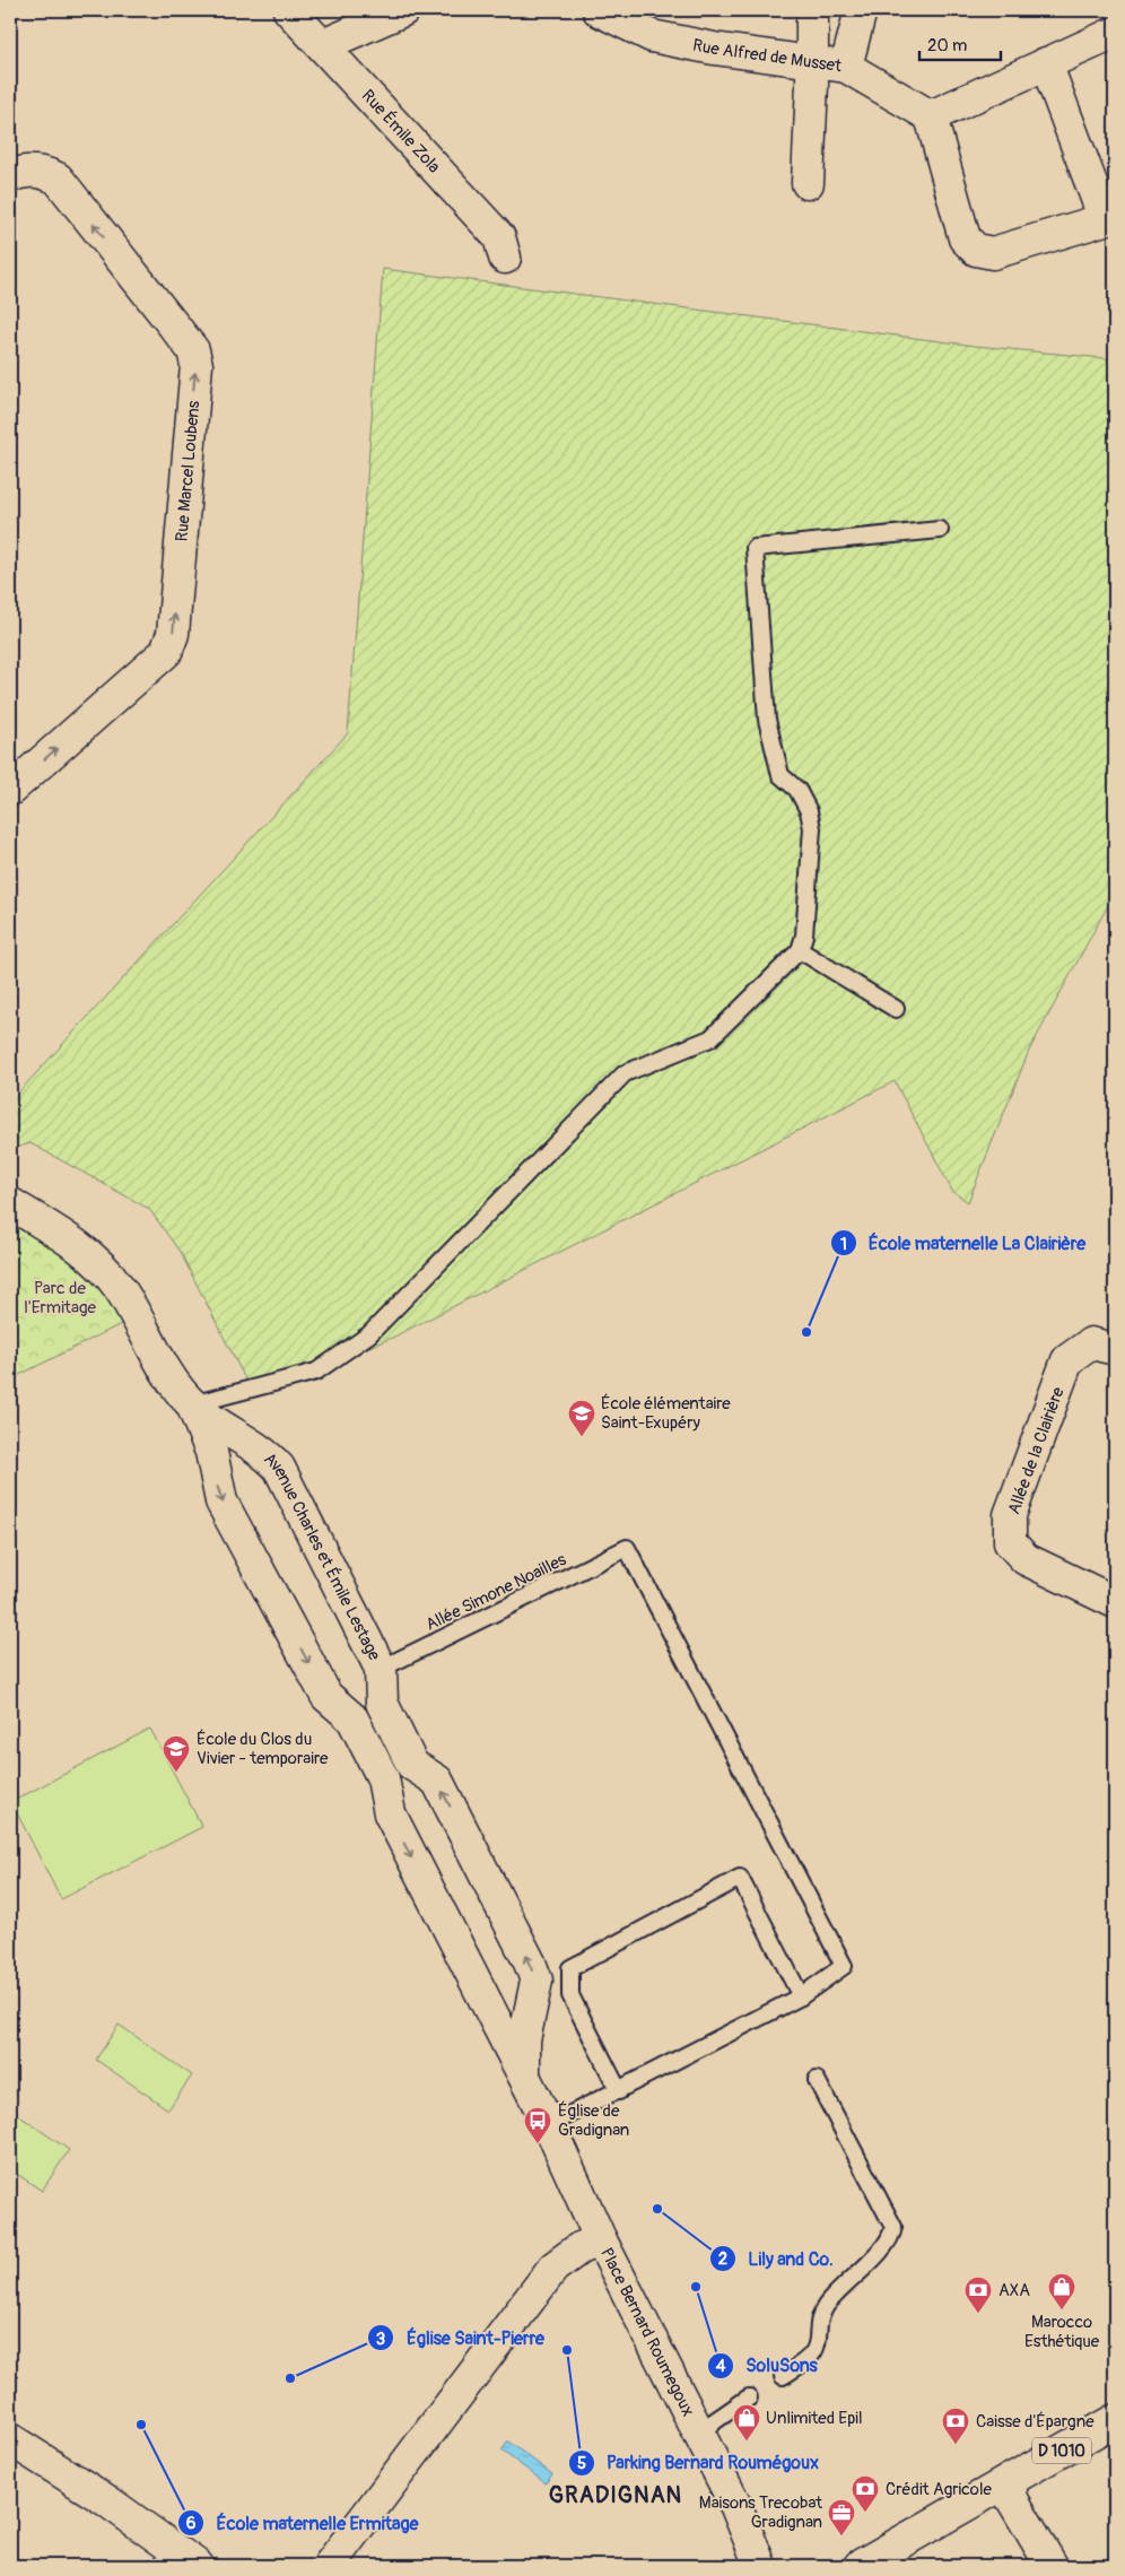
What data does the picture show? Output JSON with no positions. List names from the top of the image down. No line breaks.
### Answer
{"streets":{"street":["Rue Alfred de Musset","Rue Émile Zola","Rue Marcel Loubens","Allée de la Clairière","Avenue Charles et Émile Lestage","Place Bernard Roumegoux","D 1010"],"lane":["Allée Simone Noailles"]},"crossings":[["Avenue Charles et Émile Lestage","Allée Simone Noailles"],["Avenue Charles et Émile Lestage","Place Bernard Roumegoux"]],"districts":["GRADIGNAN"],"parks":["Parc de l'Ermitage"],"places":{"other":["École maternelle La Clairière","Lily and Co.","SoluSons","Parking Bernard Roumégoux","Église Saint-Pierre","École maternelle Ermitage"],"school or university":["École élémentaire Saint-Exupéry","École du Clos du Vivier - temporaire"],"bus stop":["Église de Gradignan"],"shop":["Marocco Esthétique","Unlimited Epil"],"bank":["AXA","Caisse d'Épargne","Crédit Agricole"],"office":["Maisons Trecobat Gradignan"]},"scale_bar":"20 m"}
